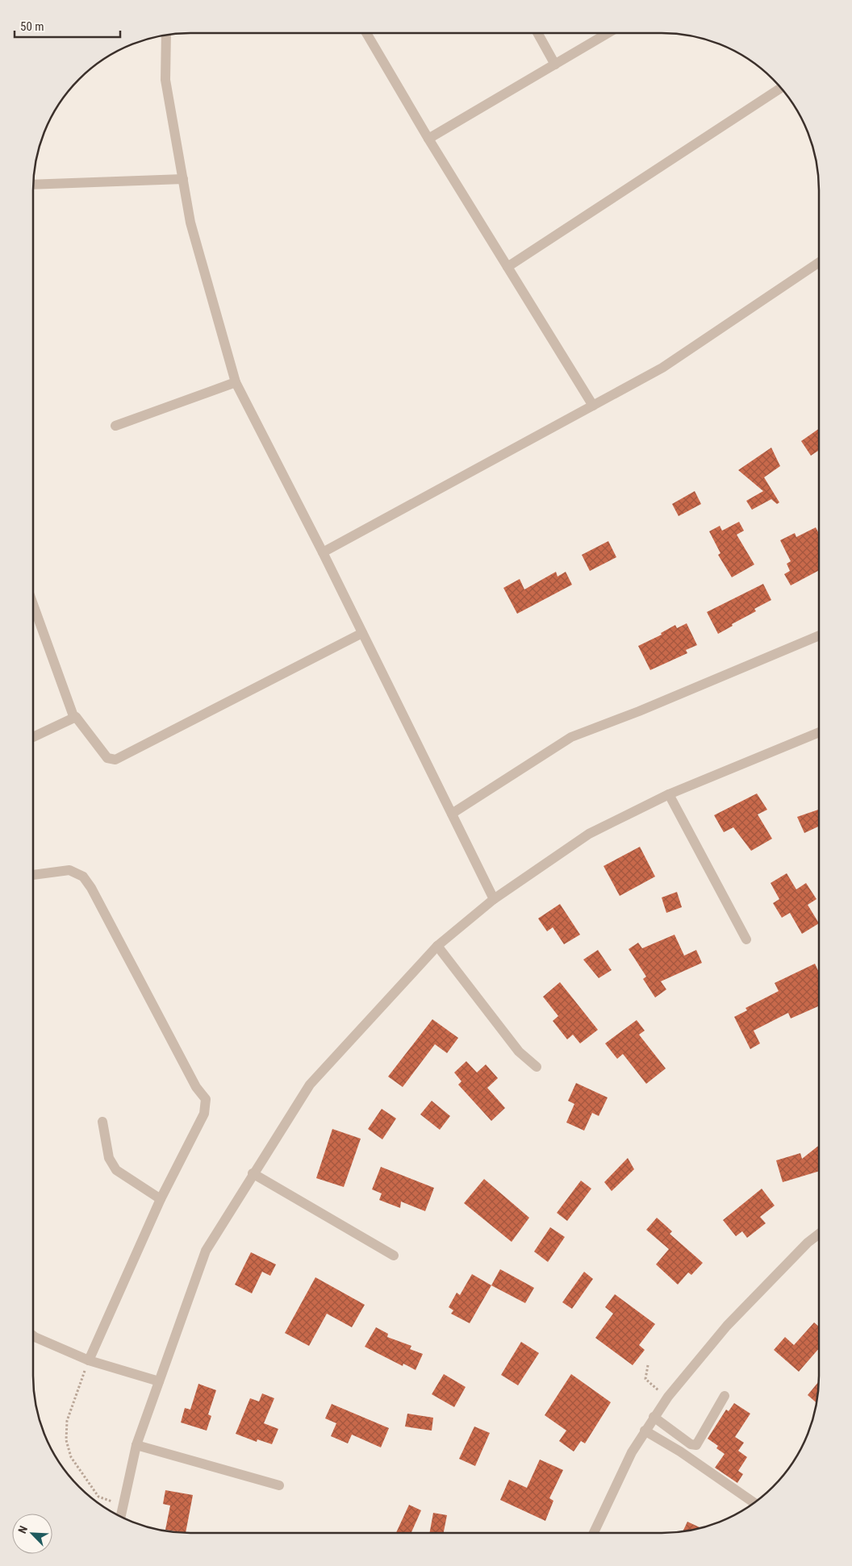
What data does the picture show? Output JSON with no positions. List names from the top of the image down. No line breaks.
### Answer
{"scale_bar":"50 m","north":"top left"}
